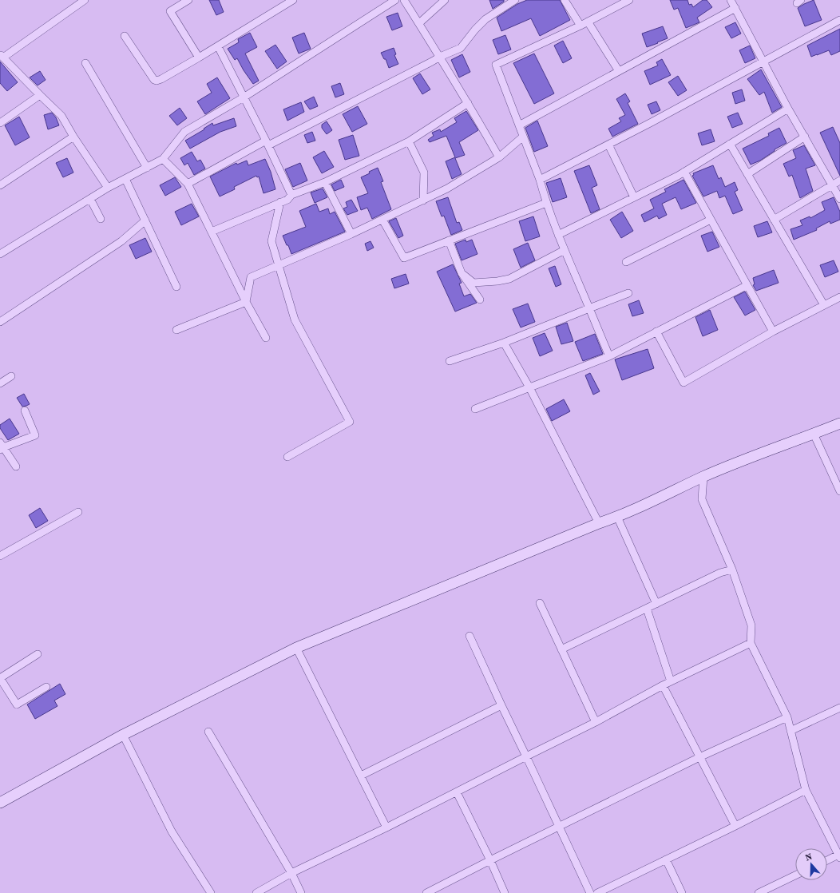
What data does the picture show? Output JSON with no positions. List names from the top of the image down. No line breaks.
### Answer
{"north":"top"}
